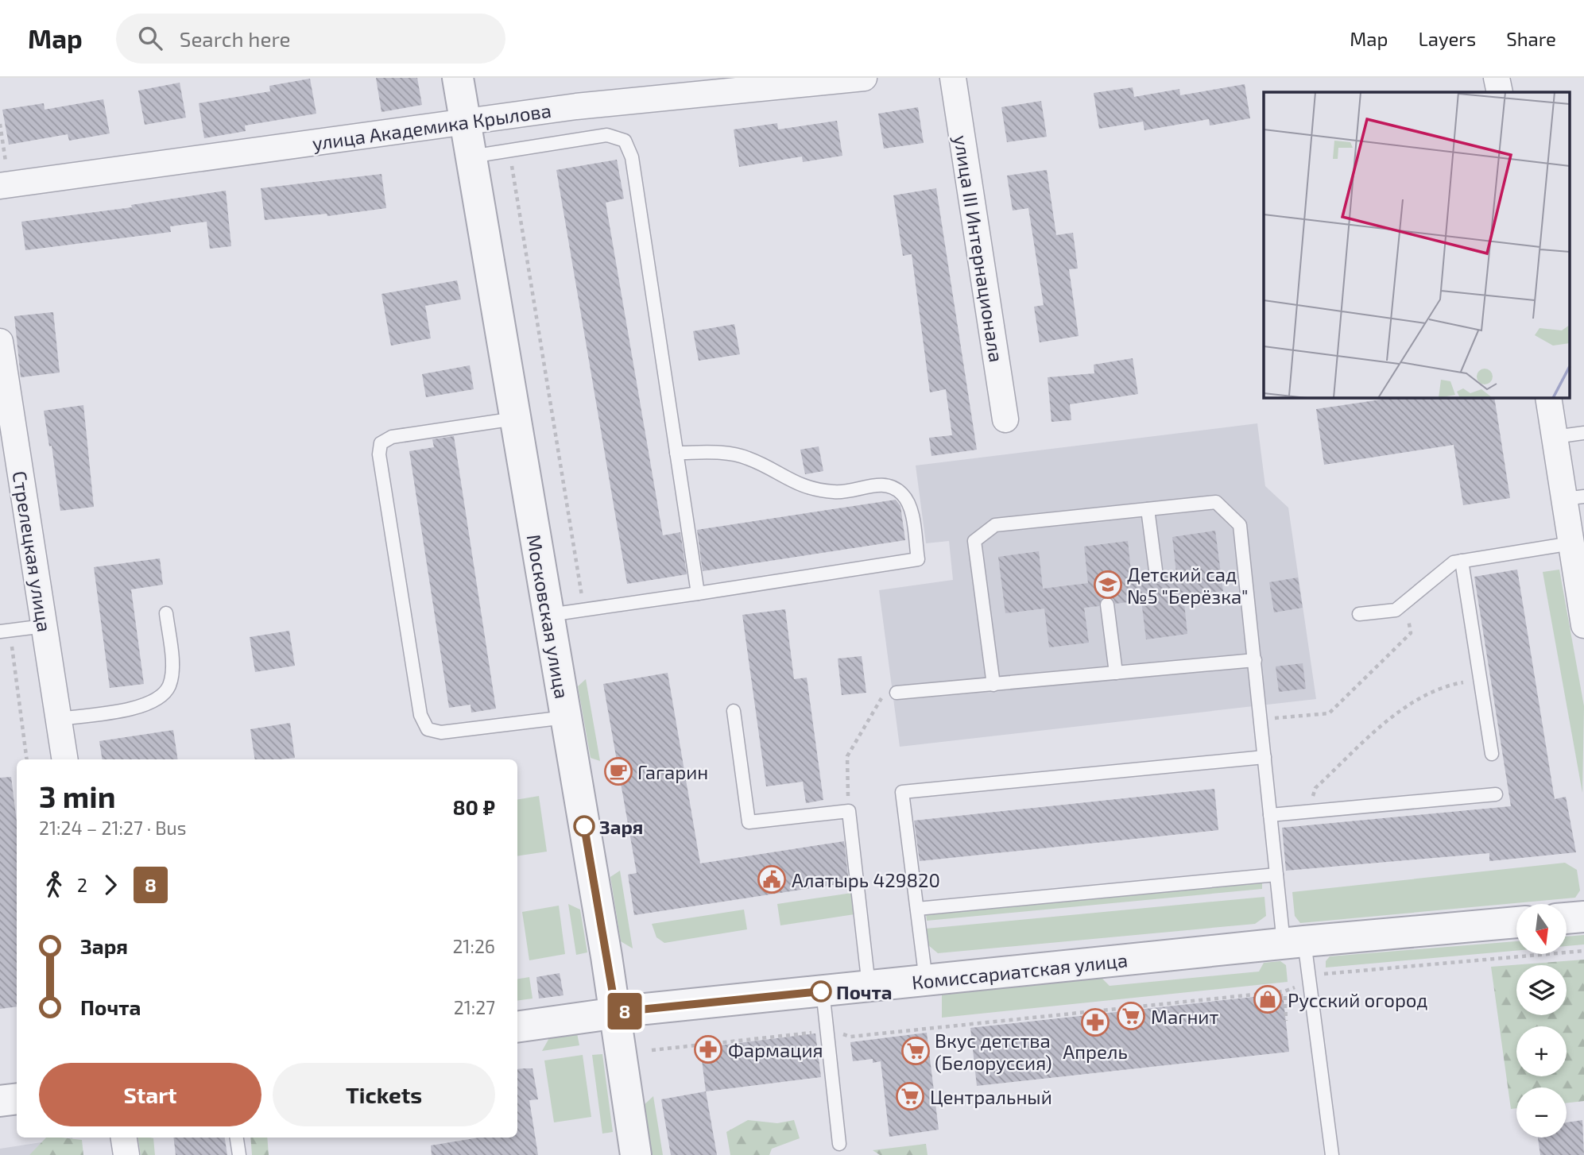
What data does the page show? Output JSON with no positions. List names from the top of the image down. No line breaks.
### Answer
{"streets":{"street":["улица Академика Крылова","улица III Интернационала","Стрелецкая улица","Московская улица","Комиссариатская улица"]},"crossings":[["улица Академика Крылова","Московская улица"],["Московская улица","Комиссариатская улица"]],"places":{"school or university":["Детский сад №5 \"Берёзка\""],"cafe":["Гагарин"],"other":["Заря","Почта"],"public building":["Алатырь 429820"],"shop":["Русский огород"],"supermarket":["Магнит","Вкус детства (Белоруссия)","Центральный"],"pharmacy":["Апрель","Фармация"]},"lines":["bus line 8"],"north":"bottom","page":{"header":"Map","search":"Search here","nav":["Map","Layers","Share"],"on_map":"8","heading":["3 min","21:24 – 21:27 · Bus","80 ₽"],"legs":["2","8"],"map_buttons":["+","−"],"list":[{"name":"Заря","value":"21:26"},{"name":"Почта","value":"21:27"}],"buttons":["Start","Tickets"]}}
